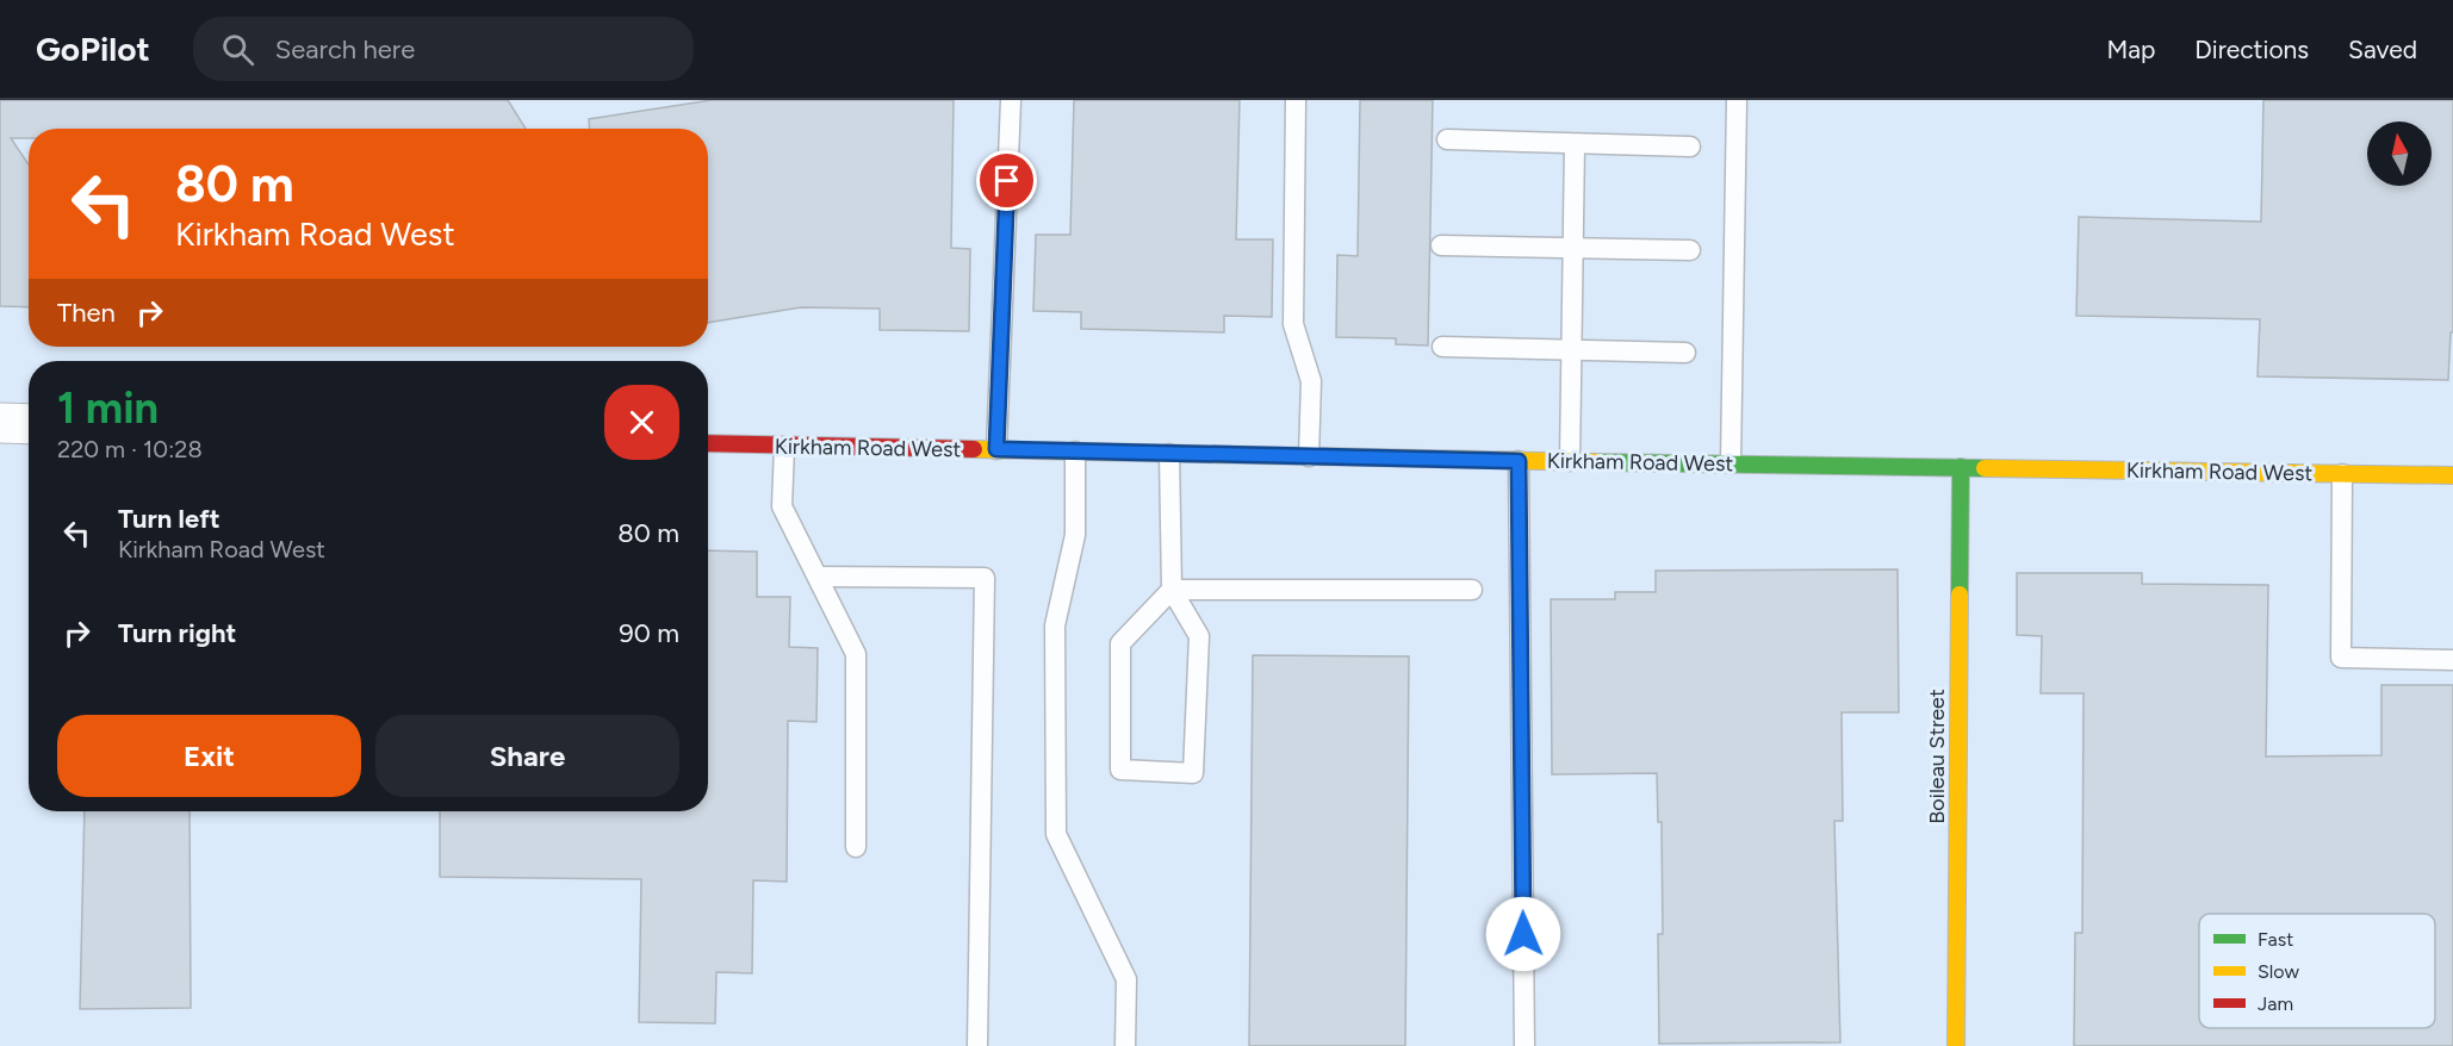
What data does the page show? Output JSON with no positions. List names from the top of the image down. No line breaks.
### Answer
{"streets":{"street":["Kirkham Road West","Boileau Street"]},"crossings":[["Kirkham Road West","Boileau Street"]],"legend":["Fast","Slow","Jam"],"north":"top","page":{"header":"GoPilot","search":"Search here","nav":["Map","Directions","Saved"],"turn":["80 m","Kirkham Road West"],"then":"Then","heading":["1 min","220 m · 10:28"],"list":[{"name":"Turn left","note":"Kirkham Road West","value":"80 m"},{"name":"Turn right","value":"90 m"}],"buttons":["Exit","Share"]}}
